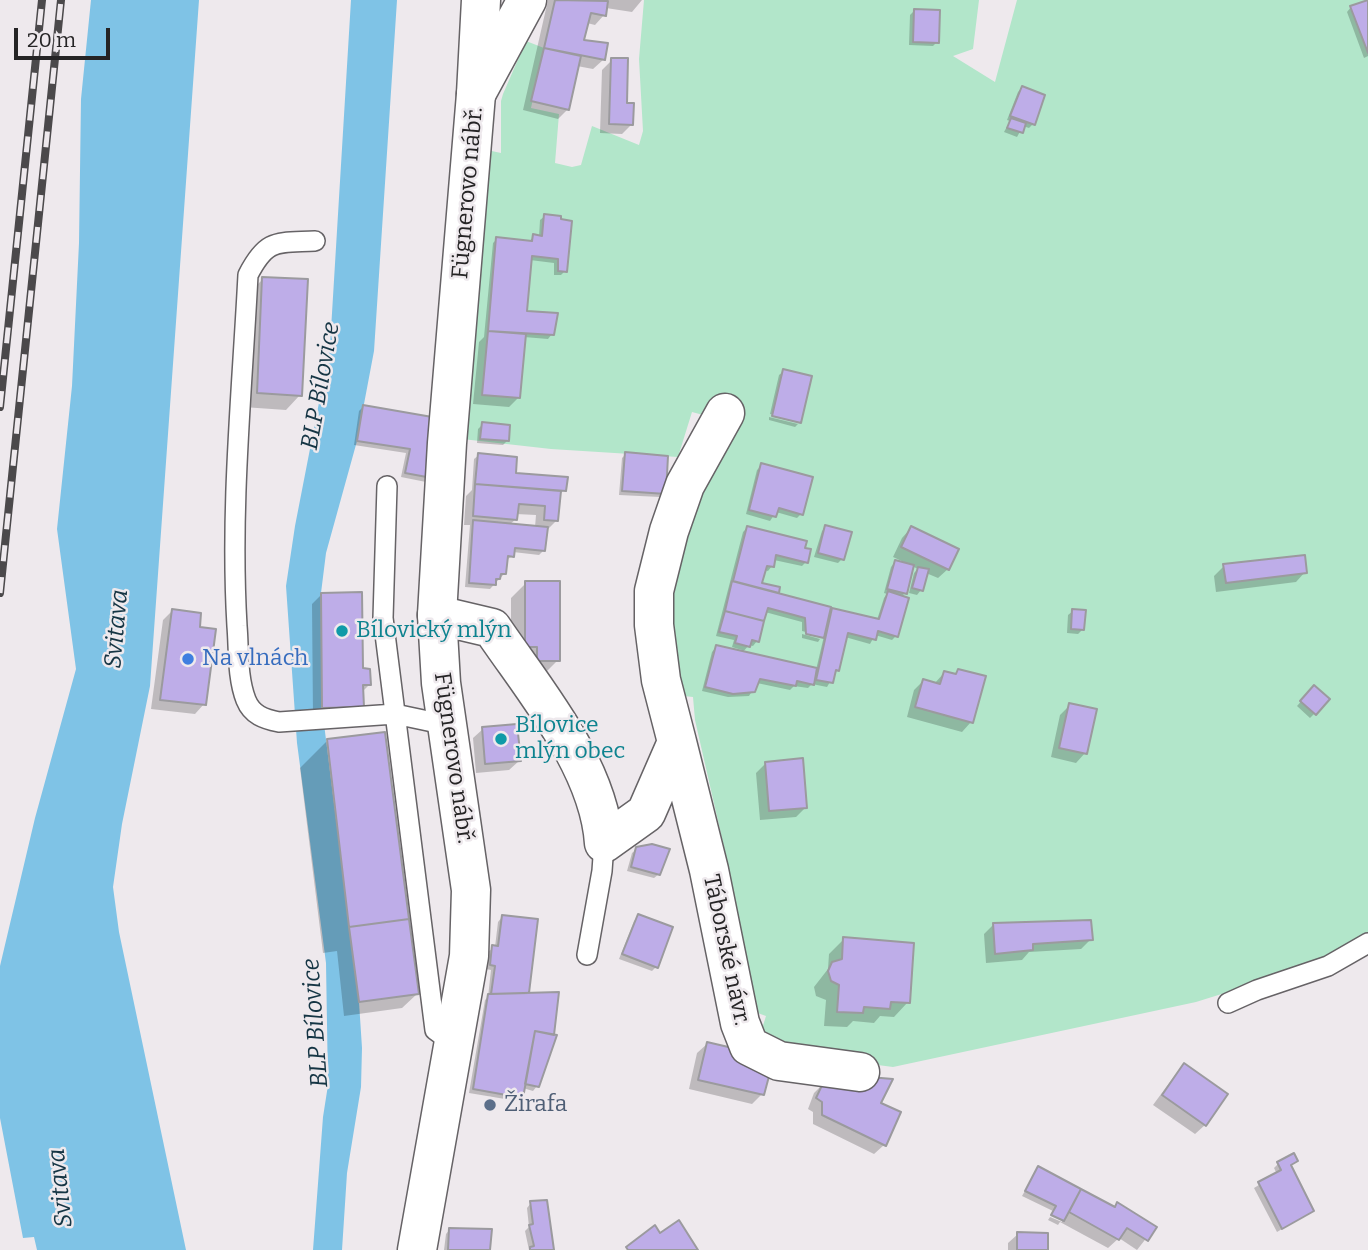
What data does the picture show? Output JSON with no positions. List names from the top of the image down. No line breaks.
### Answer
{"streets":{"street":["Fügnerovo nábř.","Táborské návr."]},"water":["BLP Bílovice","Svitava"],"places":["Bílovický mlýn","Na vlnách","Bílovice mlýn obec","Žirafa"],"scale_bar":"20 m"}
